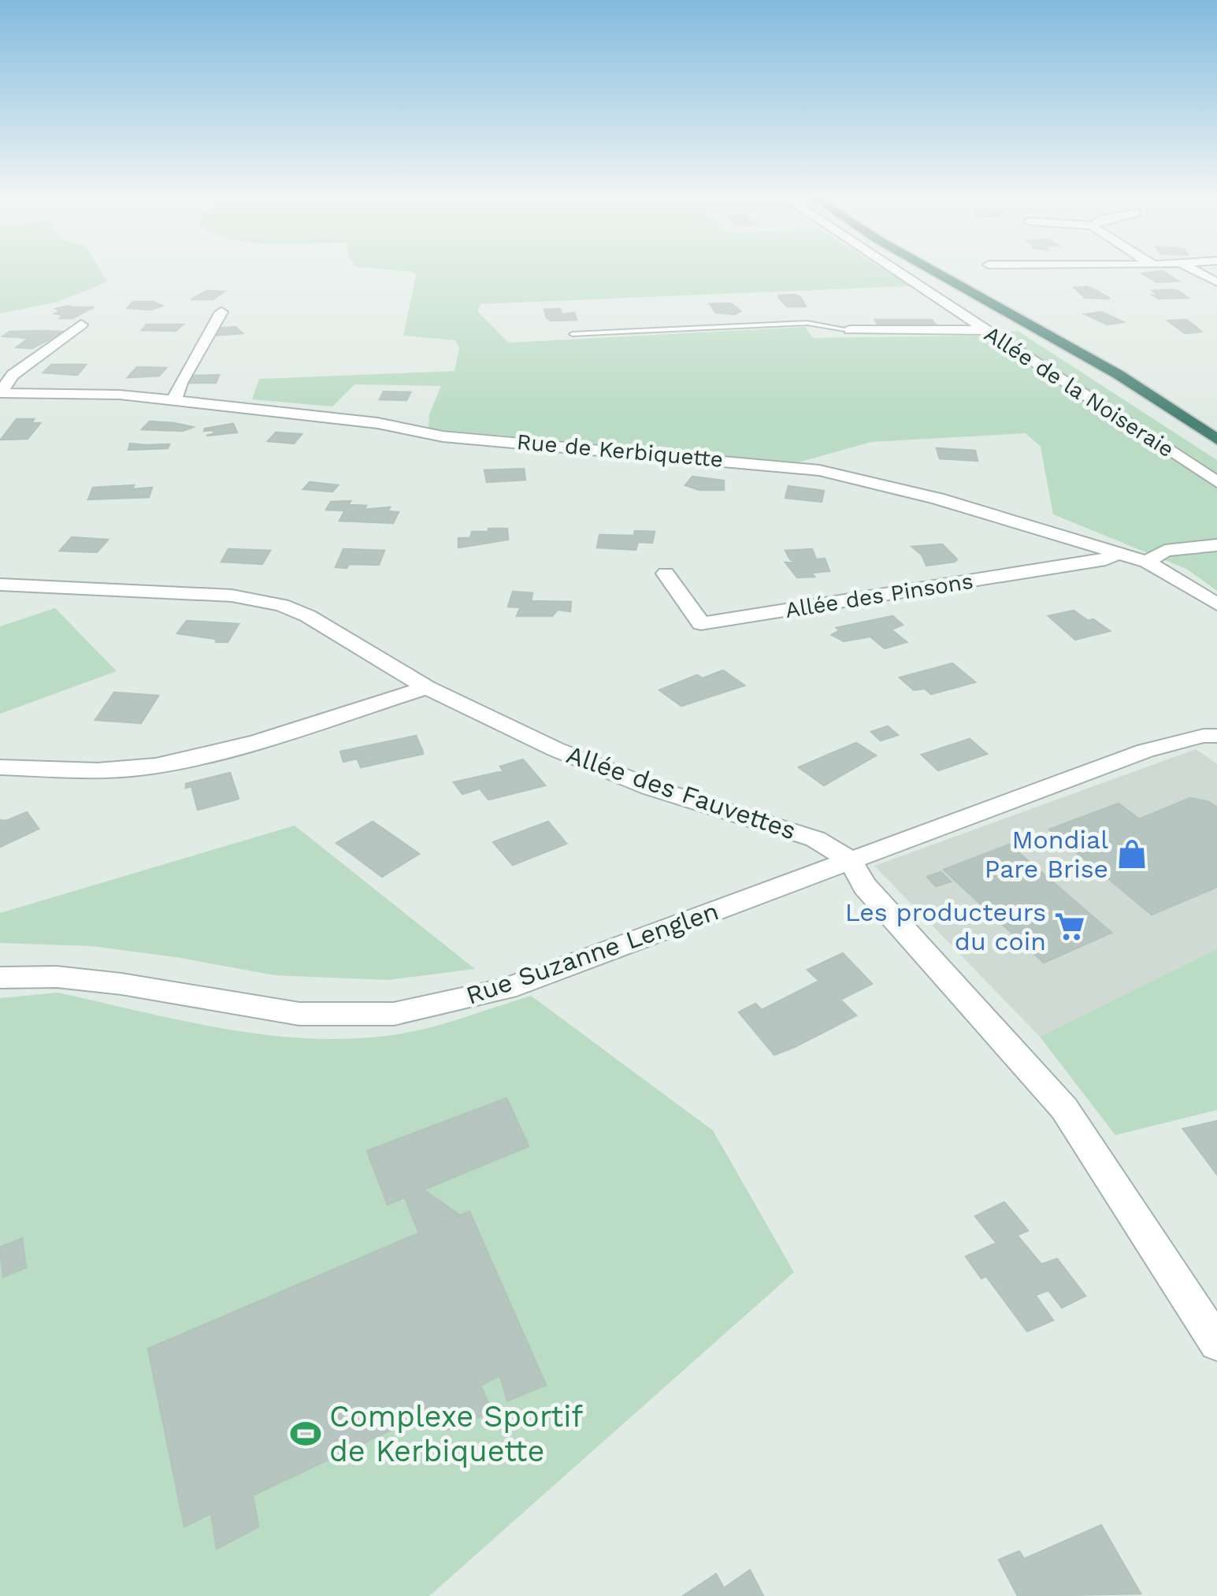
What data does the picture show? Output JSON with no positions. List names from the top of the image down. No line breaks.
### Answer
{"streets":{"street":["Allée de la Noiseraie","Rue de Kerbiquette","Allée des Pinsons","Allée des Fauvettes","Rue Suzanne Lenglen"]},"crossings":[["Rue de Kerbiquette","Allée des Pinsons"],["Allée des Fauvettes","Rue Suzanne Lenglen"]],"places":{"shop":["Mondial Pare Brise"],"supermarket":["Les producteurs du coin"],"sports":["Complexe Sportif de Kerbiquette"]}}
